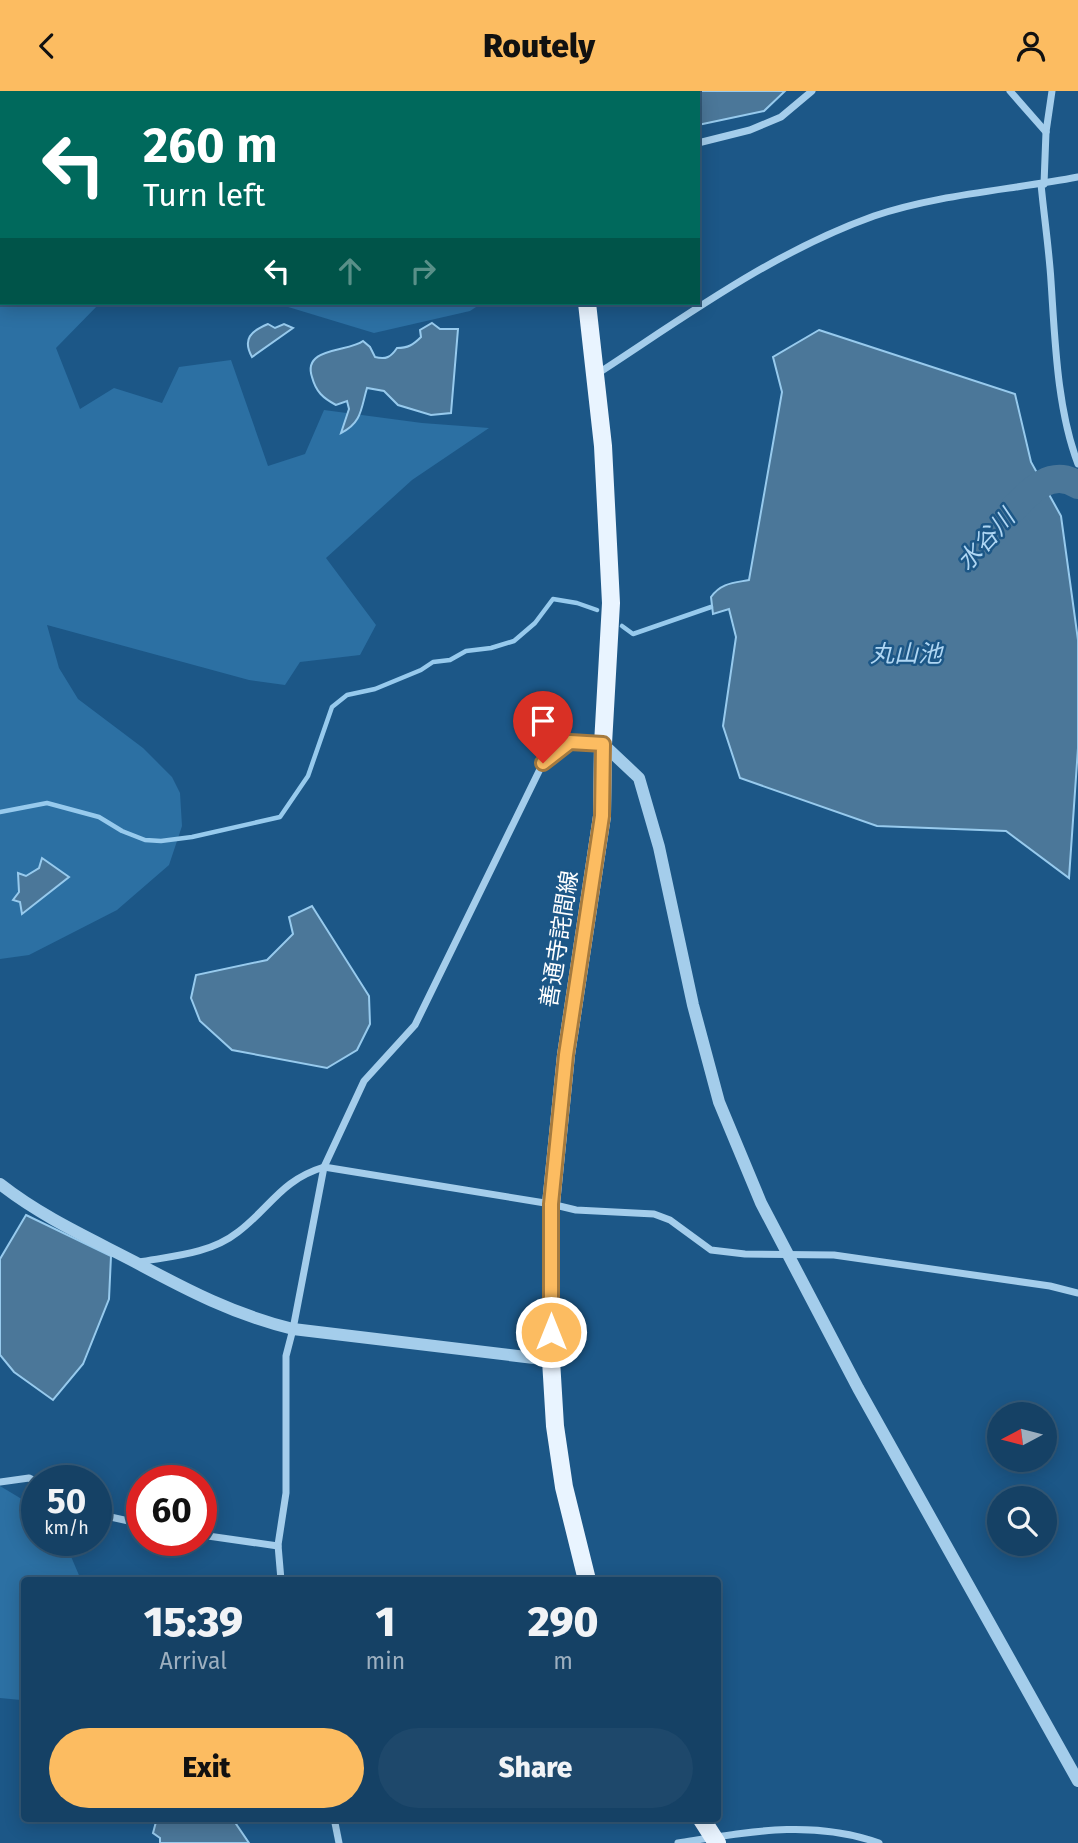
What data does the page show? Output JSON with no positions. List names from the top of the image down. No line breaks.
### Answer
{"streets":{"main road":["善通寺詫間線"]},"water":["水谷川","丸山池"],"north":"left","page":{"header":"Routely","turn":["260 m","Turn left"],"speed":"50 km/h","limit":"60","eta":["15:39","Arrival","1","min","290","m"],"buttons":["Exit","Share"]}}
